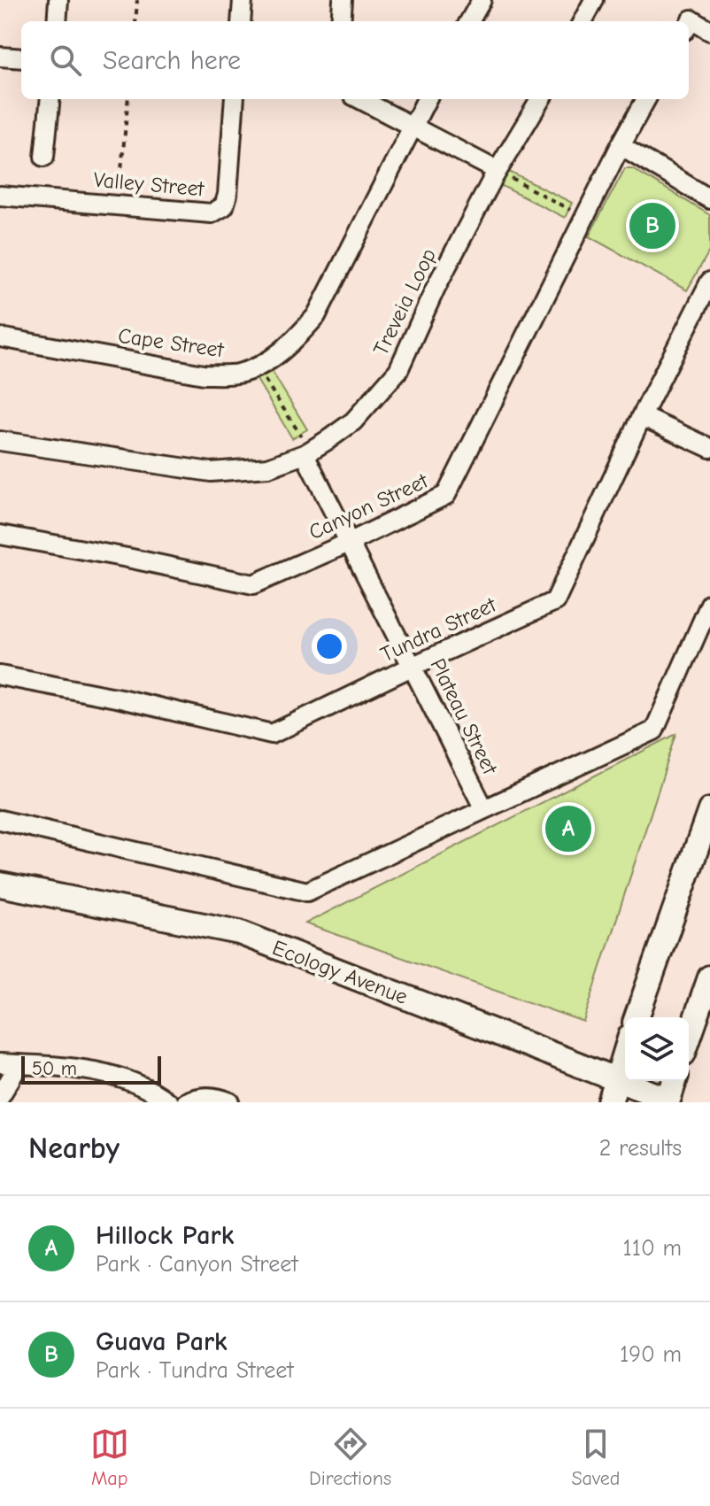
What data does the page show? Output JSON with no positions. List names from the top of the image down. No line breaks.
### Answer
{"streets":{"street":["Valley Street","Treveia Loop","Cape Street","Canyon Street","Tundra Street","Plateau Street","Ecology Avenue"]},"crossings":[["Treveia Loop","Plateau Street"],["Canyon Street","Plateau Street"],["Tundra Street","Plateau Street"]],"scale_bar":"50 m","page":{"search":"Search here","pins":["B","A"],"scale":"50 m","heading":["Nearby","2 results"],"list":[{"mark":"A","name":"Hillock Park","note":"Park · Canyon Street","value":"110 m"},{"mark":"B","name":"Guava Park","note":"Park · Tundra Street","value":"190 m"}],"nav":["Map","Directions","Saved"]}}
